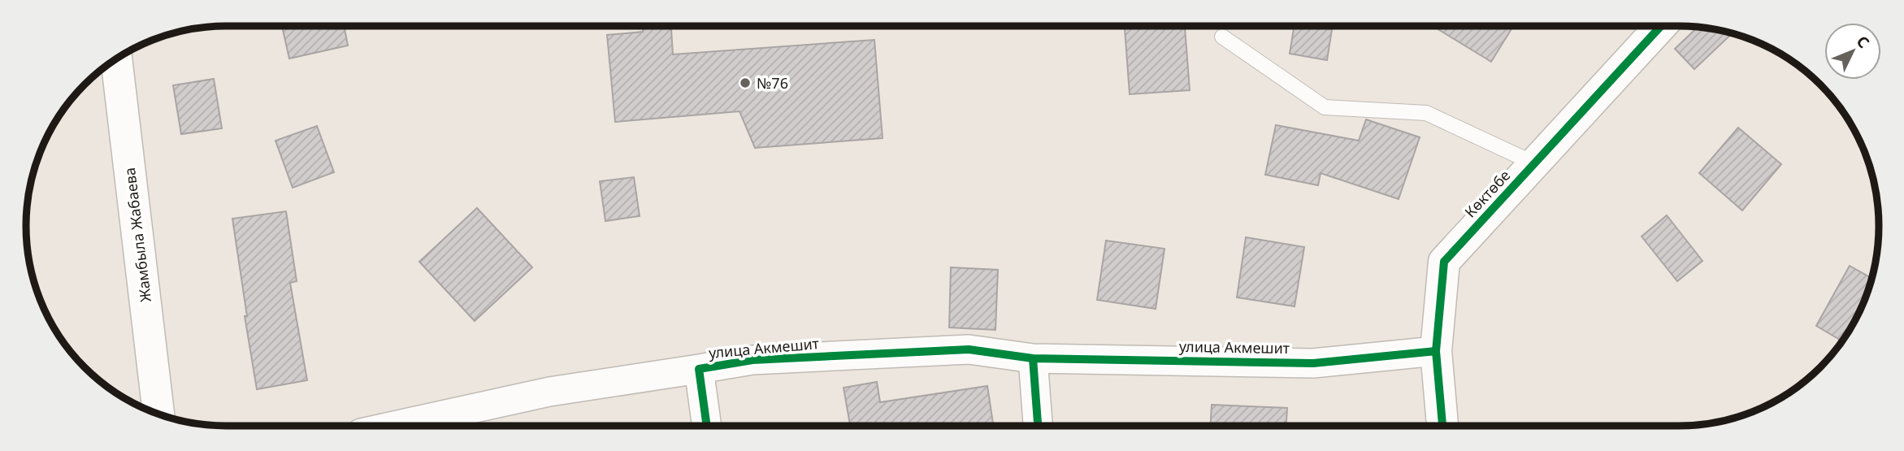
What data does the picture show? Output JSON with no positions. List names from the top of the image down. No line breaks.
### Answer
{"streets":{"street":["Көктөбе","Жамбыла Жабаева","улица Акмешит"]},"crossings":[["Көктөбе","улица Акмешит"]],"places":["№76"],"north":"top right"}
